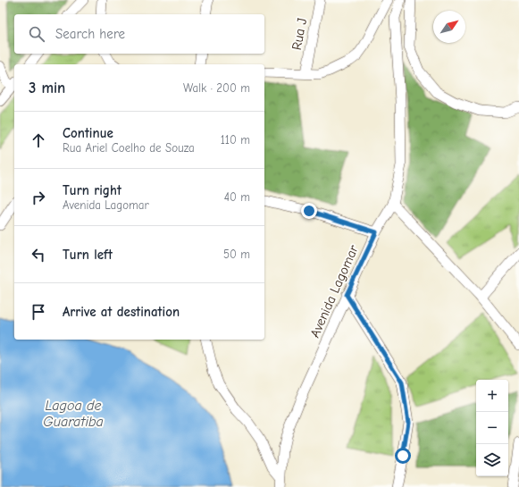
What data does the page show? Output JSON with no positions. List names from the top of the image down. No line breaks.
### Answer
{"streets":{"street":["Rua J","Avenida Lagomar"]},"water":["Lagoa de Guaratiba"],"north":"top right","page":{"search":"Search here","heading":["3 min","Walk · 200 m"],"list":[["Continue","Rua Ariel Coelho de Souza","110 m"],["Turn right","Avenida Lagomar","40 m"],["Turn left","50 m"],"Arrive at destination"],"map_buttons":["+","−"]}}
